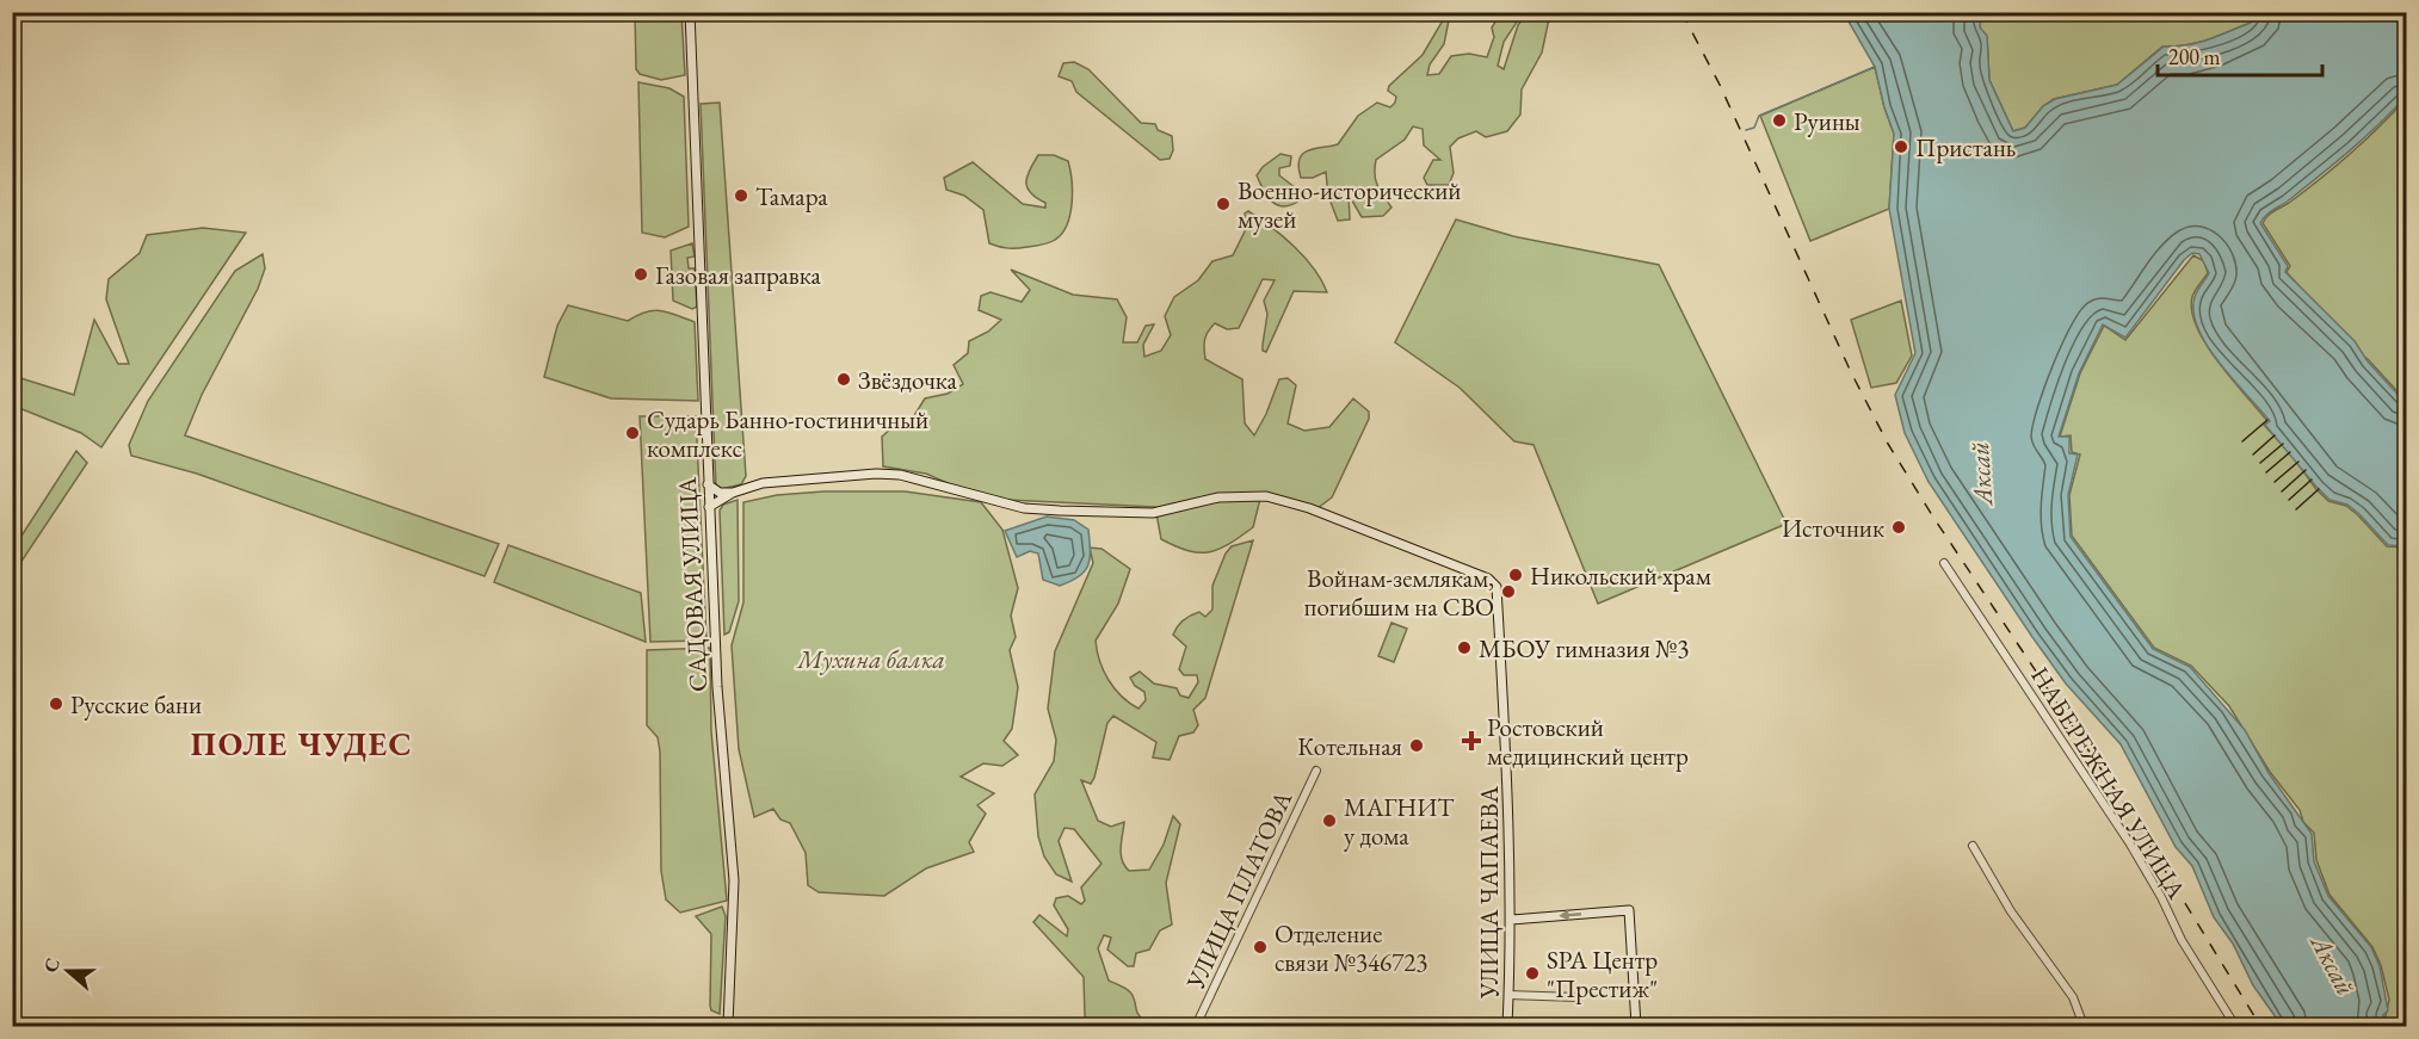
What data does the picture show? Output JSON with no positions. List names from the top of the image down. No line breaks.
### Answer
{"streets":{"main road":["САДОВАЯ УЛИЦА","УЛИЦА ЧАПАЕВА"],"street":["НАБЕРЕЖНАЯ УЛИЦА","УЛИЦА ПЛАТОВА"]},"districts":["ПОЛЕ ЧУДЕС"],"water":["Аксай"],"parks":["Мухина балка"],"places":{"other":["Руины","Пристань","Тамара","Военно-исторический музей","Газовая заправка","Звёздочка","Сударь Банно-гостиничный комплекс","Источник","Никольский храм","Войнам-землякам, погибшим на СВО","МБОУ гимназия №3","Русские бани","Котельная","МАГНИТ у дома","Отделение связи №346723","SPA Центр \"Престиж\""],"health":["Ростовский медицинский центр"]},"scale_bar":"200 m","north":"left"}
